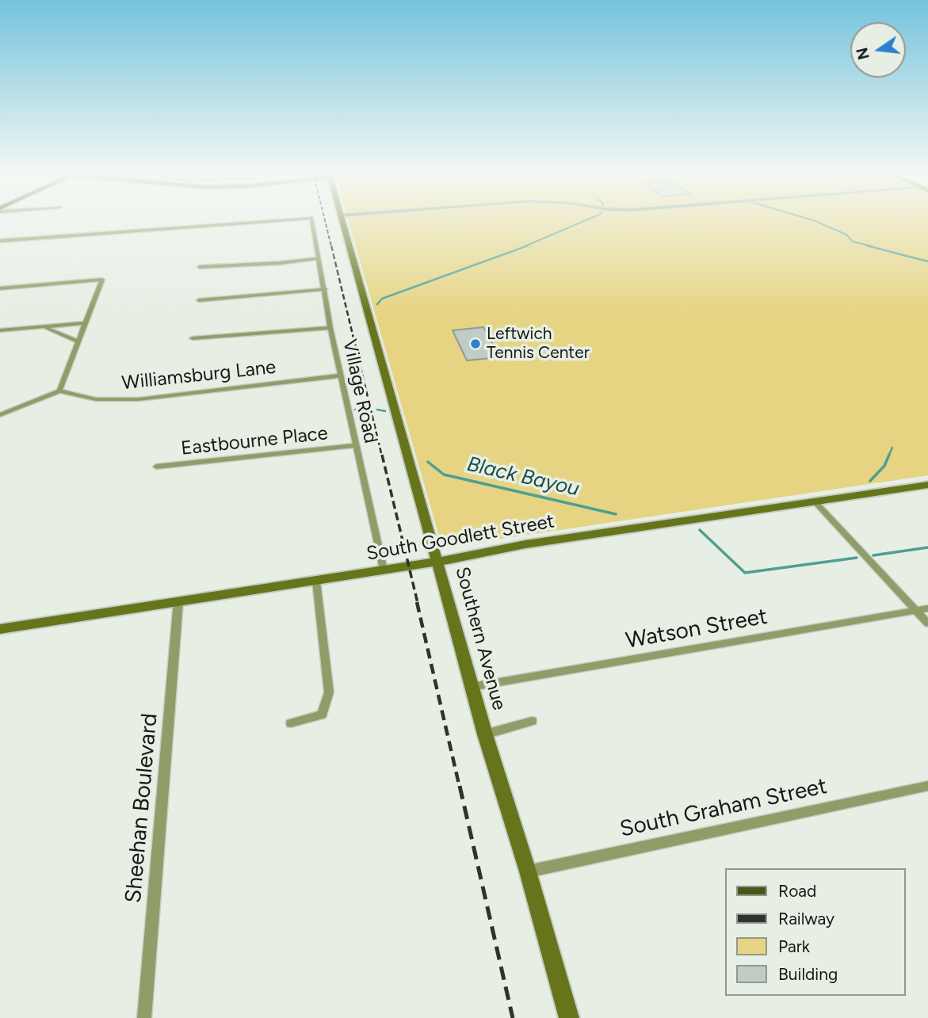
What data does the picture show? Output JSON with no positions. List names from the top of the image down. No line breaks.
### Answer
{"streets":{"street":["Williamsburg Lane","Village Road","Eastbourne Place","South Goodlett Street","Watson Street","Southern Avenue","Sheehan Boulevard","South Graham Street"]},"crossings":[["Williamsburg Lane","Village Road"],["Village Road","Eastbourne Place"],["Village Road","South Goodlett Street"],["South Goodlett Street","Southern Avenue"],["South Goodlett Street","Sheehan Boulevard"],["Watson Street","Southern Avenue"],["Southern Avenue","South Graham Street"]],"water":["Black Bayou"],"places":["Leftwich Tennis Center"],"legend":["Road","Railway","Park","Building"],"north":"left"}
